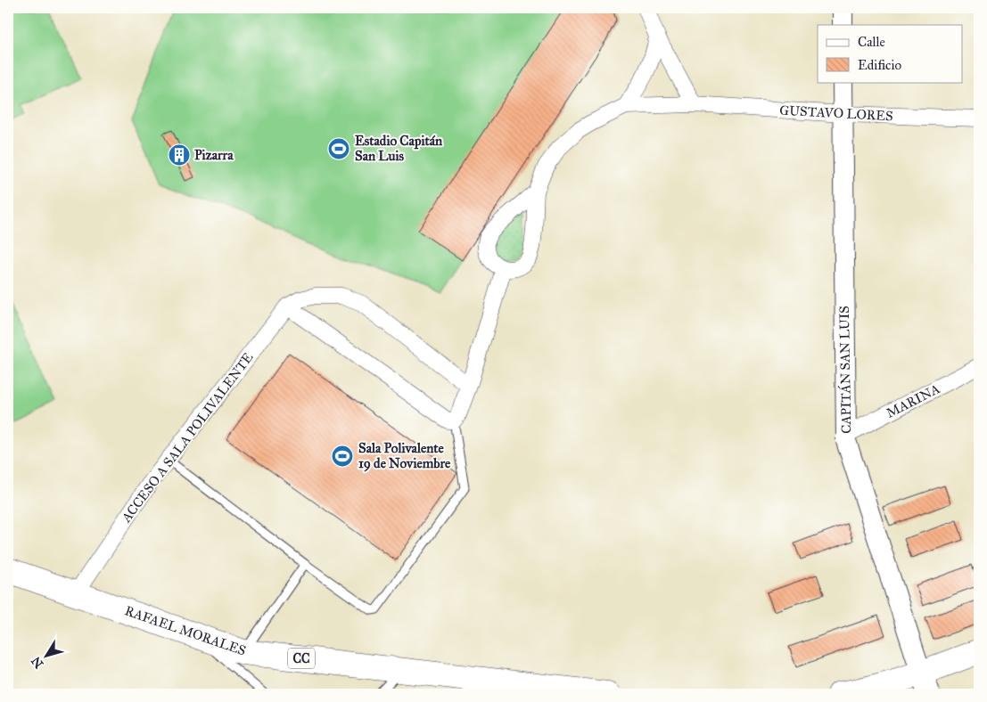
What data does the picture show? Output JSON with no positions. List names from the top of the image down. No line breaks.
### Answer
{"streets":{"main road":["RAFAEL MORALES","CC"],"street":["GUSTAVO LORES","CAPITÁN SAN LUIS","MARINA","ACCESO A SALA POLIVALENTE"]},"crossings":[["GUSTAVO LORES","CAPITÁN SAN LUIS"],["CAPITÁN SAN LUIS","MARINA"],["ACCESO A SALA POLIVALENTE","RAFAEL MORALES"]],"places":{"sports":["Estadio Capitán San Luis","Sala Polivalente 19 de Noviembre"],"building":["Pizarra"]},"legend":["Calle","Edificio"],"north":"bottom left"}
